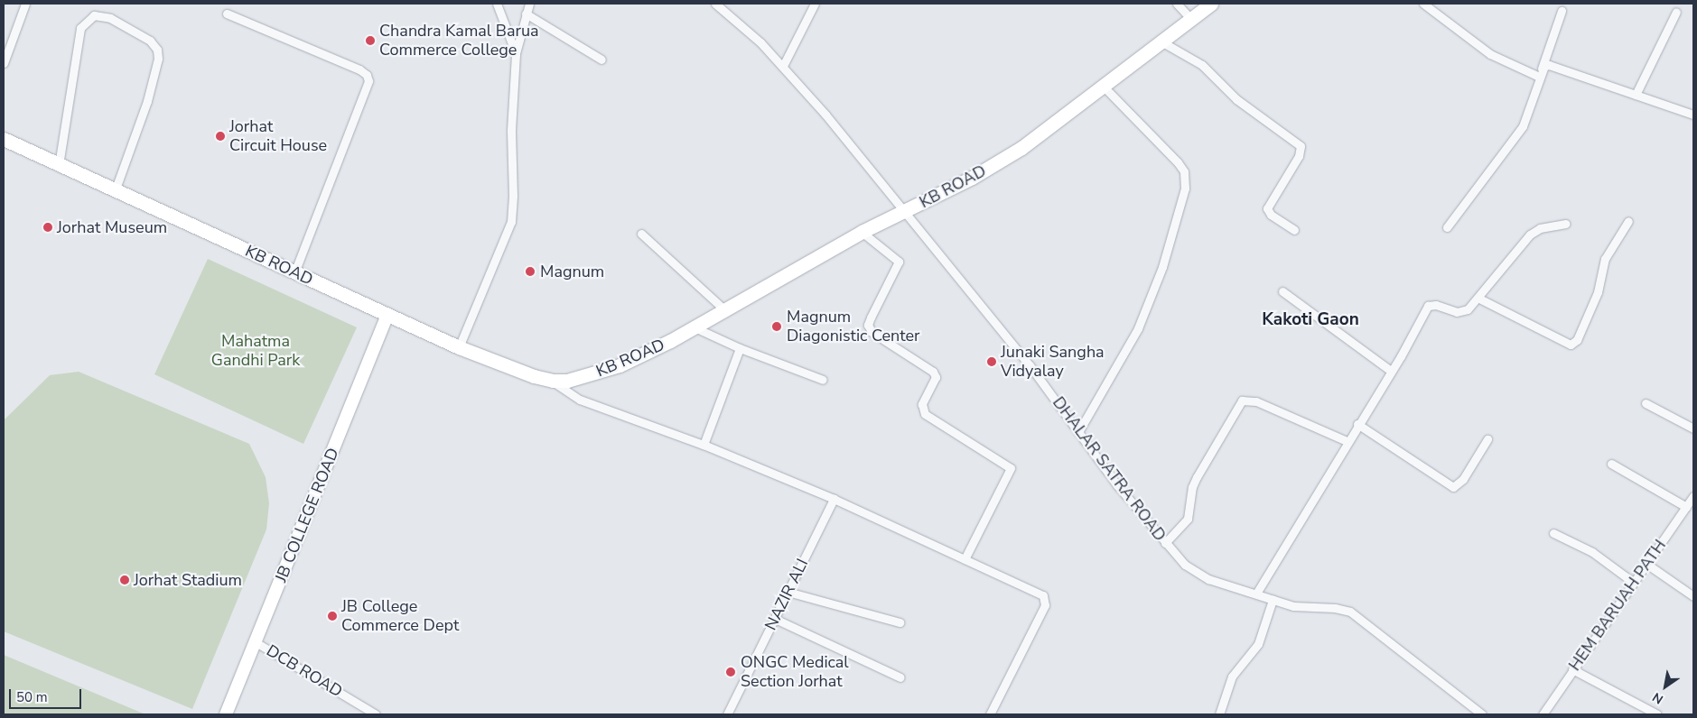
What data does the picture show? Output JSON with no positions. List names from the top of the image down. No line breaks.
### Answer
{"streets":{"main road":["KB ROAD"],"street":["DHALAR SATRA ROAD","JB COLLEGE ROAD","NAZIR ALI","HEM BARUAH PATH","DCB ROAD"]},"crossings":[["KB ROAD","DHALAR SATRA ROAD"],["KB ROAD","JB COLLEGE ROAD"],["JB COLLEGE ROAD","DCB ROAD"]],"districts":["Kakoti Gaon"],"parks":["Mahatma Gandhi Park"],"places":["Chandra Kamal Barua Commerce College","Jorhat Circuit House","Jorhat Museum","Magnum","Magnum Diagonistic Center","Junaki Sangha Vidyalay","Jorhat Stadium","JB College Commerce Dept","ONGC Medical Section Jorhat"],"scale_bar":"50 m","north":"bottom left"}
